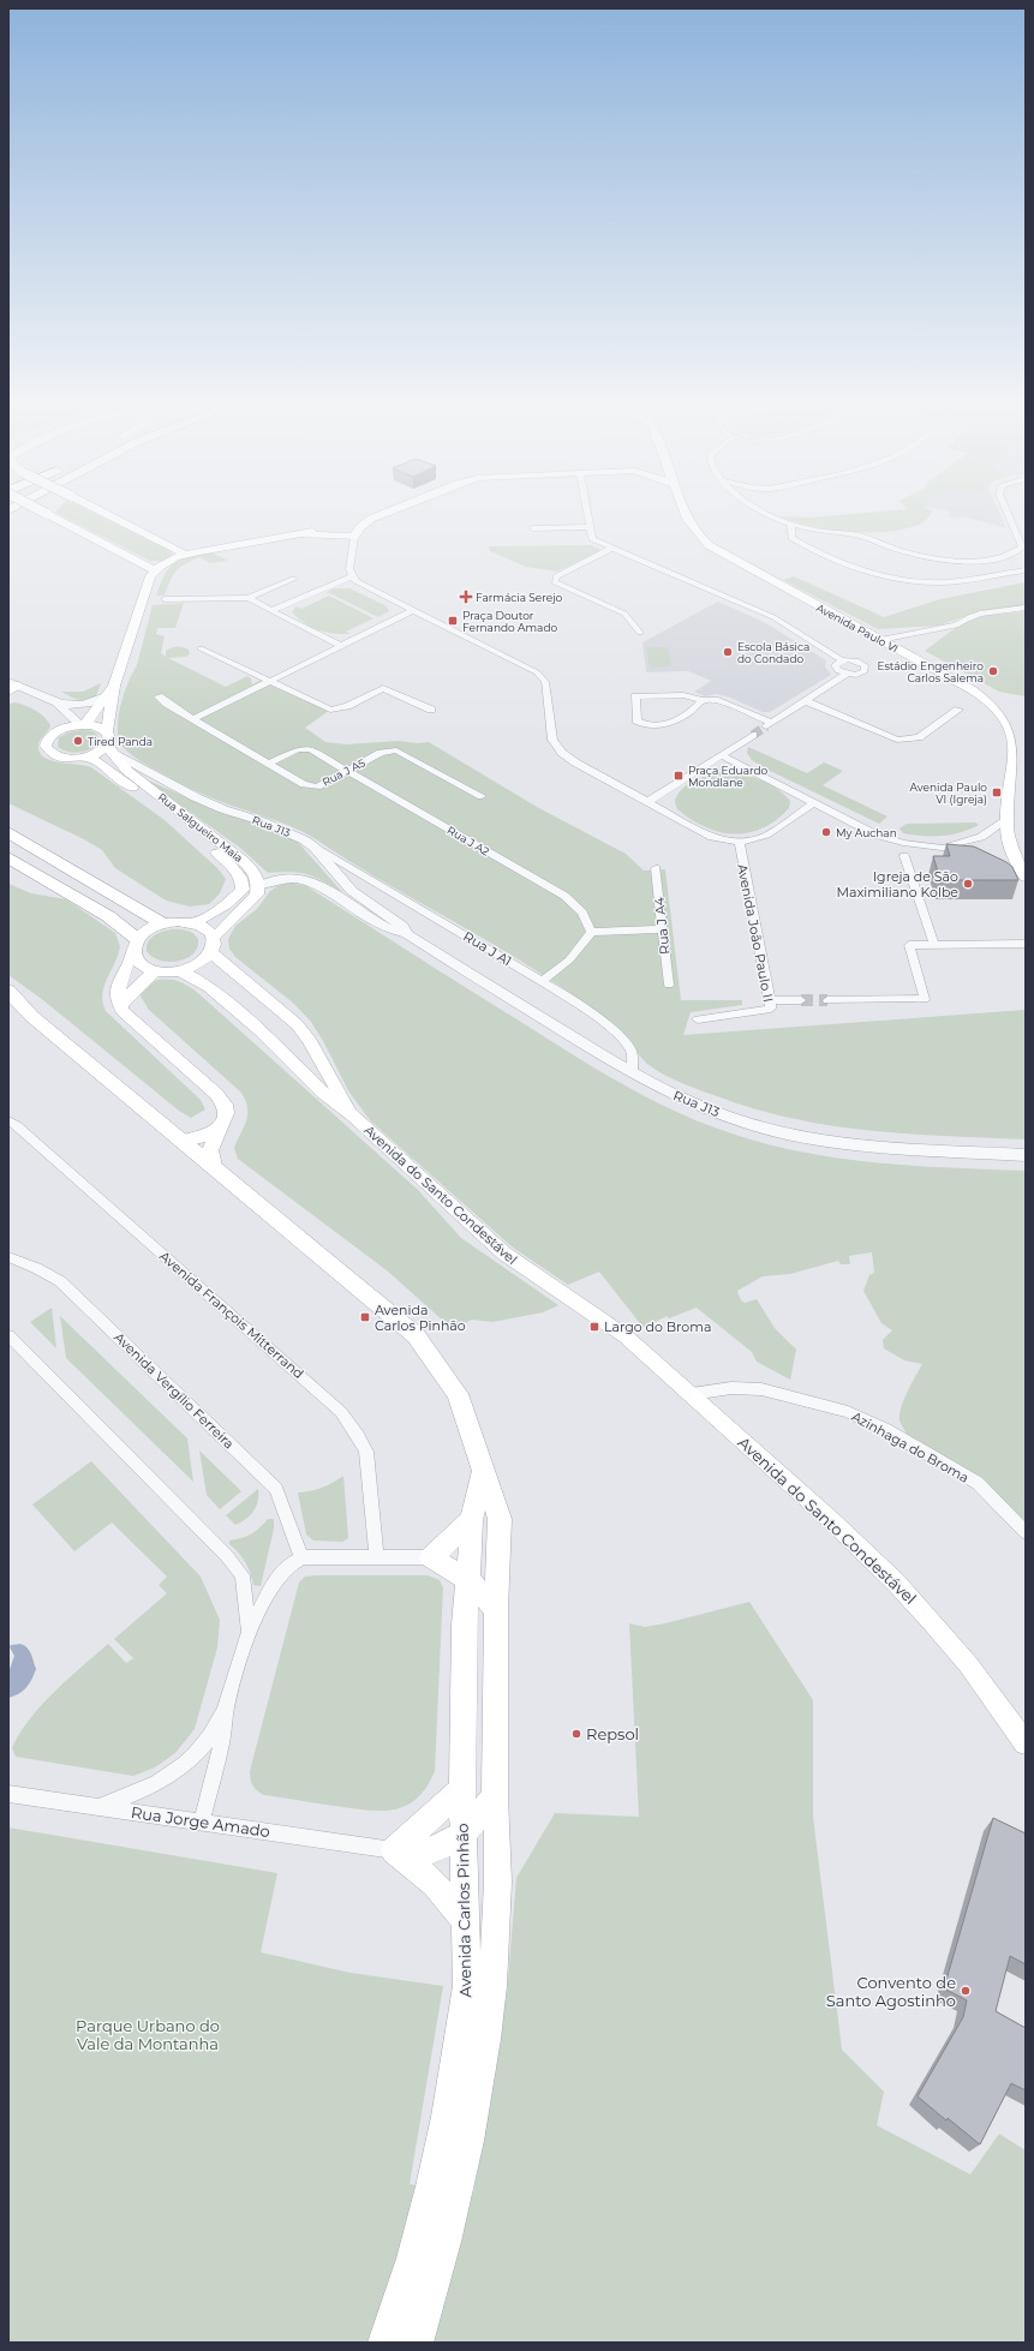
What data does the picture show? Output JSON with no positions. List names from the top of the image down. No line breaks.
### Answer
{"streets":{"main road":["Avenida Paulo VI","Rua Salgueiro Maia","Avenida do Santo Condestável","Avenida Carlos Pinhão"],"street":["Rua J A5","Rua J13","Rua J A2","Rua J A4","Avenida João Paulo II","Rua J A1","Avenida François Mitterrand","Avenida Vergílio Ferreira","Azinhaga do Broma","Rua Jorge Amado"]},"crossings":[["Rua J A5","Rua J A2"],["Rua J13","Rua Salgueiro Maia"],["Rua J13","Rua J A1"],["Rua Salgueiro Maia","Avenida do Santo Condestável"],["Avenida do Santo Condestável","Azinhaga do Broma"]],"parks":["Parque Urbano do Vale da Montanha"],"places":{"health":["Farmácia Serejo"],"transit":["Praça Doutor Fernando Amado","Praça Eduardo Mondlane","Avenida Paulo VI (Igreja)","Avenida Carlos Pinhão","Largo do Broma"],"other":["Escola Básica do Condado","Estádio Engenheiro Carlos Salema","Tired Panda","My Auchan","Igreja de São Maximiliano Kolbe","Repsol","Convento de Santo Agostinho"]}}
